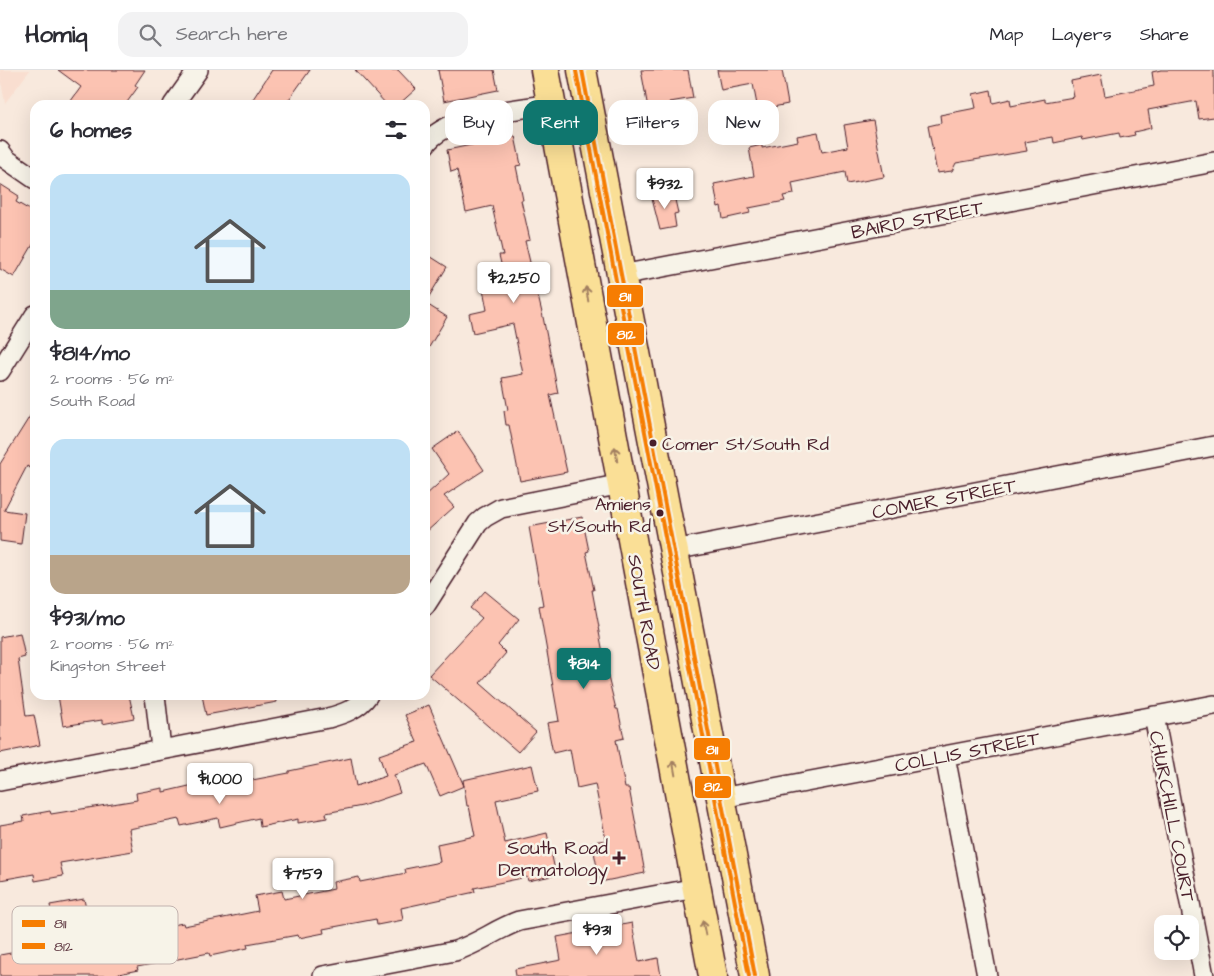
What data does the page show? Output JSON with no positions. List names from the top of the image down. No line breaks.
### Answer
{"streets":{"main road":["SOUTH ROAD"],"street":["BAIRD STREET","COMER STREET","COLLIS STREET","CHURCHILL COURT"]},"crossings":[["BAIRD STREET","SOUTH ROAD"],["COMER STREET","SOUTH ROAD"],["SOUTH ROAD","COLLIS STREET"],["COLLIS STREET","CHURCHILL COURT"]],"places":{"other":["Comer St/South Rd","Amiens St/South Rd"],"health":["South Road Dermatology"]},"lines":["transit line 811","transit line 812"],"legend":["811","812"],"page":{"header":"Homiq","search":"Search here","nav":["Map","Layers","Share"],"chip":["Buy","Rent","Filters","New"],"heading":"6 homes","list":[{"name":"$814/mo","note":"2 rooms · 56 m² · South Road"},{"name":"$931/mo","note":"2 rooms · 56 m² · Kingston Street"}],"price":["$932","$2,250","$814","$1,000","$759","$931"]}}
